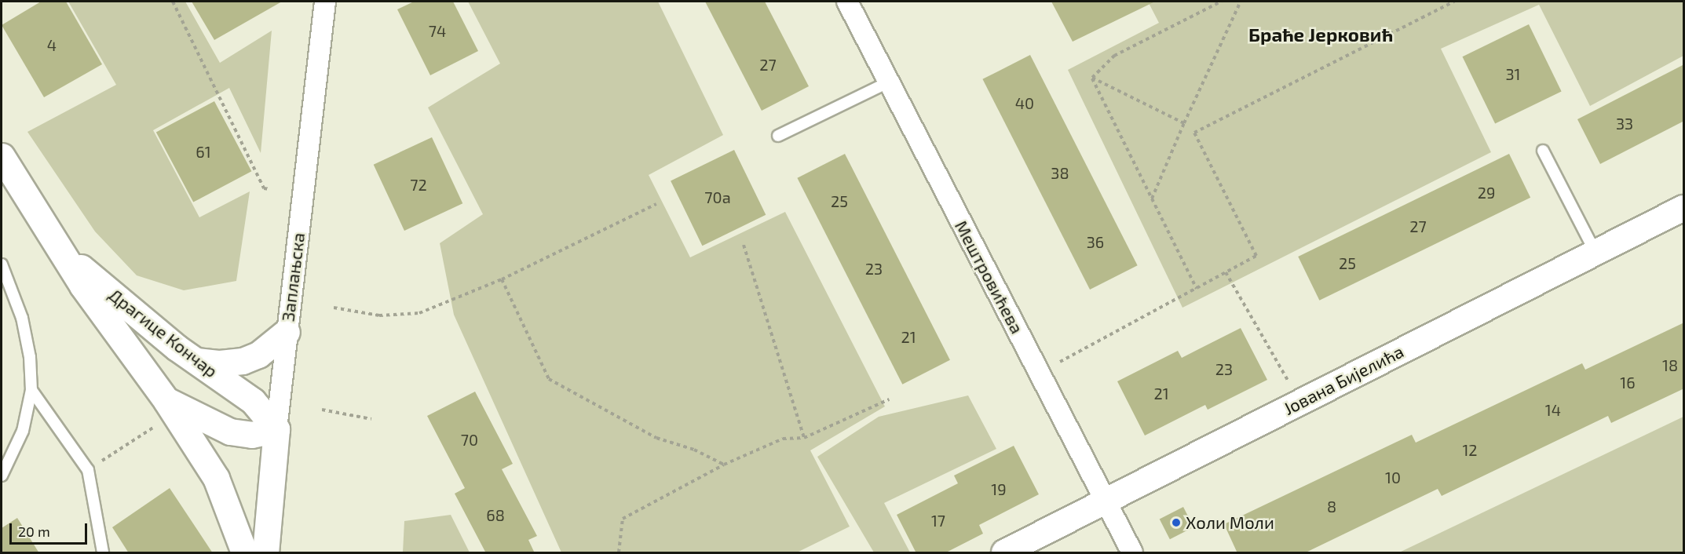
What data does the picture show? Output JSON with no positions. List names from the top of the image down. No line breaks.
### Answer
{"streets":{"main road":["Заплањска","Драгице Кончар"],"street":["Мештровићева","Јована Бијелића"]},"crossings":[["Заплањска","Драгице Кончар"],["Мештровићева","Јована Бијелића"]],"districts":["Браће Јерковић"],"places":["Холи Моли"],"house_numbers":["74","4","27","31","40","33","61","38","72","29","70a","25","27","36","25","23","21","18","23","16","21","14","70","12","10","19","8","68","17"],"scale_bar":"20 m"}
